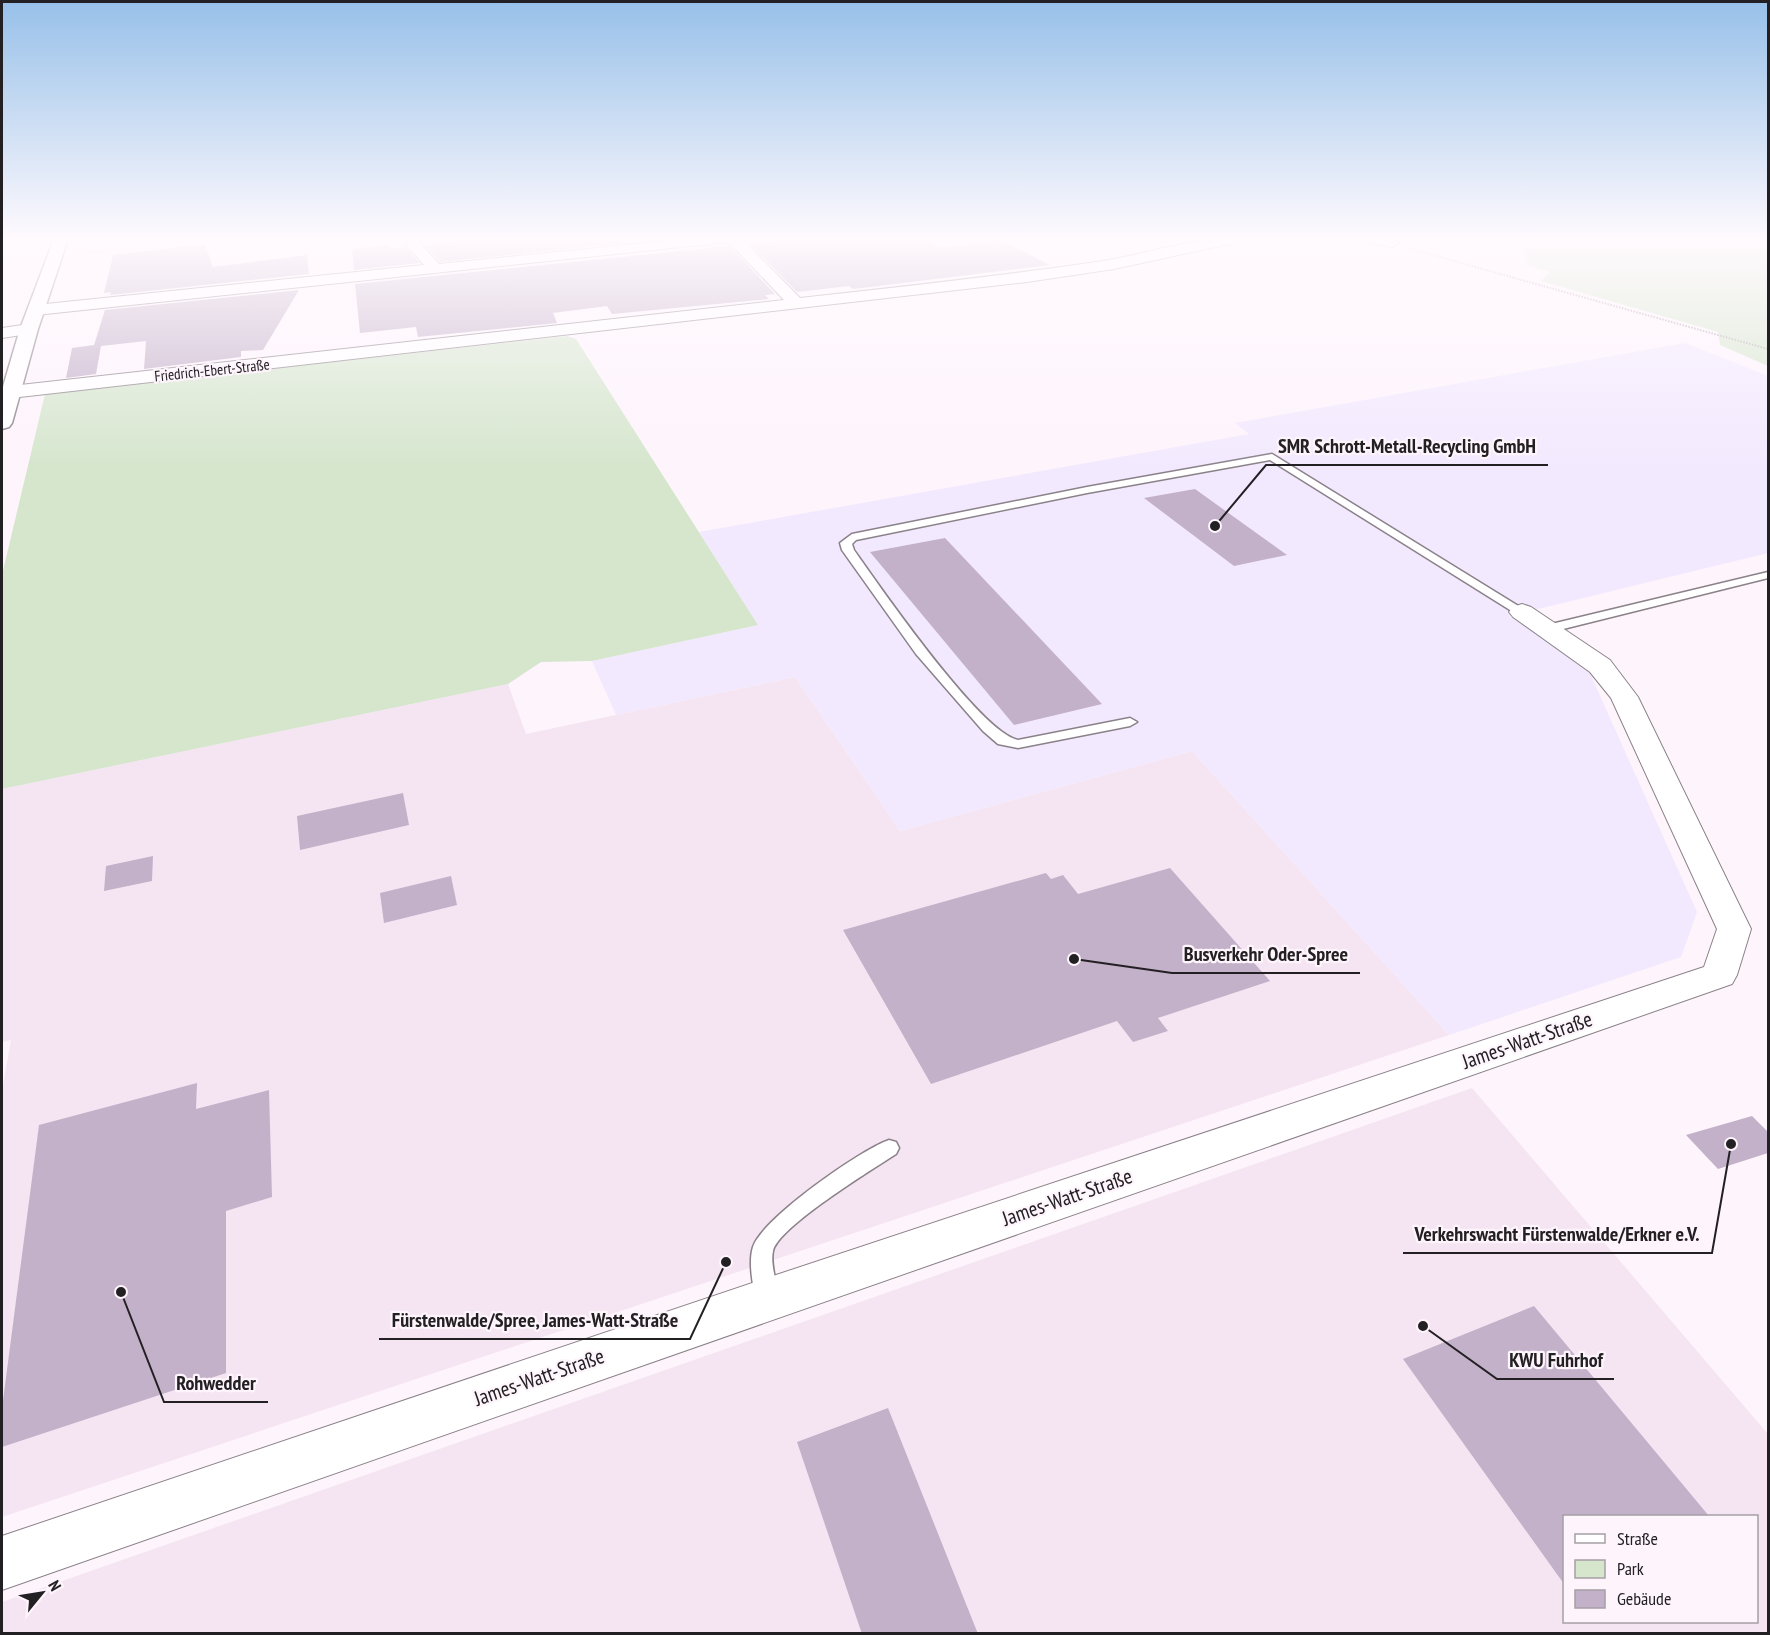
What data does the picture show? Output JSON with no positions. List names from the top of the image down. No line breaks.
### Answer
{"streets":{"street":["Friedrich-Ebert-Straße","James-Watt-Straße"]},"places":["SMR Schrott-Metall-Recycling GmbH","Busverkehr Oder-Spree","Verkehrswacht Fürstenwalde/Erkner e.V.","Fürstenwalde/Spree, James-Watt-Straße","Rohwedder","KWU Fuhrhof"],"legend":["Straße","Park","Gebäude"],"north":"top right"}
